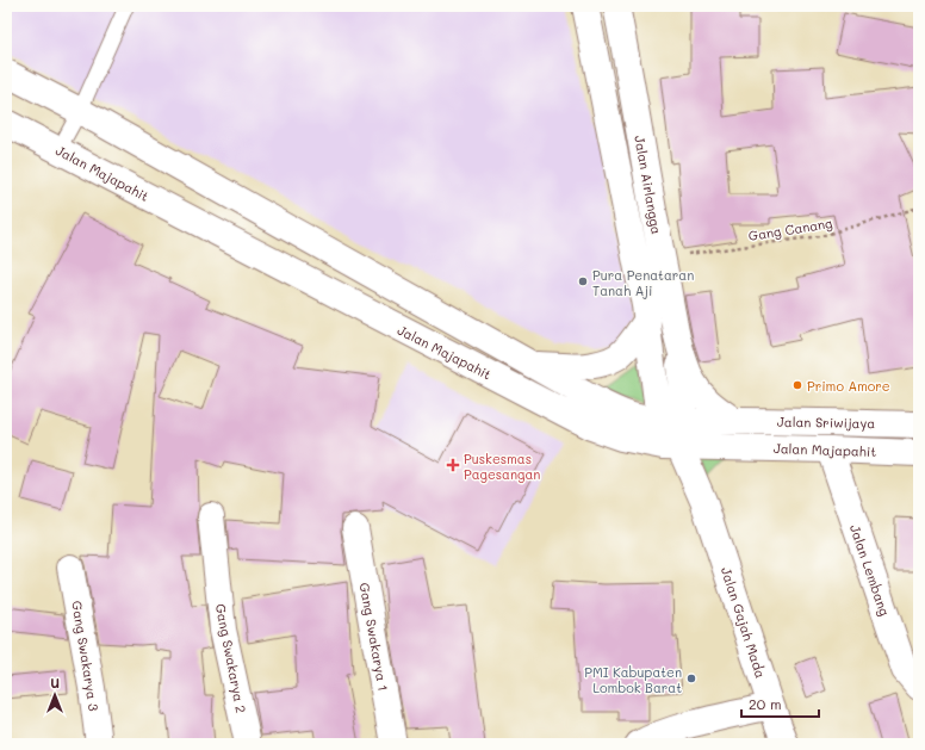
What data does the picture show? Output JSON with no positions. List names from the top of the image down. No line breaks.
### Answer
{"streets":{"main road":["Jalan Majapahit","Jalan Airlangga","Jalan Sriwijaya","Jalan Lembang","Jalan Gajah Mada","Gang Swakarya 1","Gang Swakarya 3","Gang Swakarya 2"],"path":["Gang Canang"]},"crossings":[["Jalan Majapahit","Jalan Airlangga"],["Jalan Majapahit","Jalan Sriwijaya"],["Jalan Majapahit","Jalan Lembang"],["Jalan Majapahit","Jalan Gajah Mada"],["Jalan Airlangga","Gang Canang"],["Jalan Airlangga","Jalan Sriwijaya"]],"places":{"other":["Pura Penataran Tanah Aji","Primo Amore","PMI Kabupaten Lombok Barat"],"health":["Puskesmas Pagesangan"]},"scale_bar":"20 m","north":"top"}
